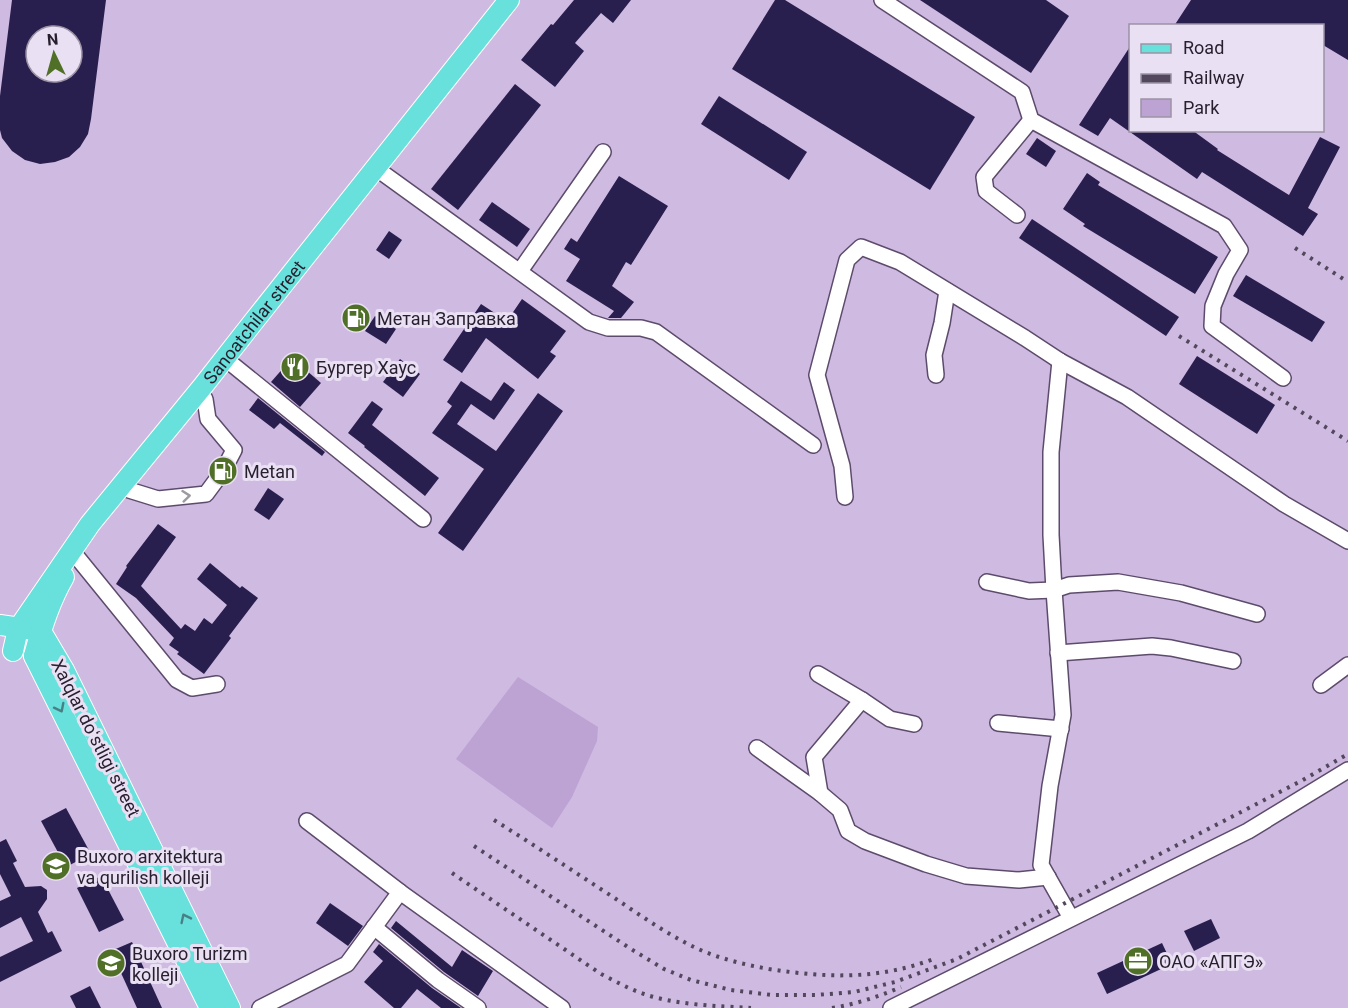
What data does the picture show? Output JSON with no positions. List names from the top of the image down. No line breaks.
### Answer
{"streets":{"main road":["Sanoatchilar street","Xalqlar doʻstligi street"]},"crossings":[["Sanoatchilar street","Xalqlar doʻstligi street"]],"places":{"fuel station":["Метан Заправка","Metan"],"restaurant":["Бургер Хаус"],"school or university":["Buxoro arxitektura va qurilish kolleji","Buxoro Turizm kolleji"],"office":["ОАО «АПГЭ»"]},"legend":["Road","Railway","Park"],"north":"top"}
